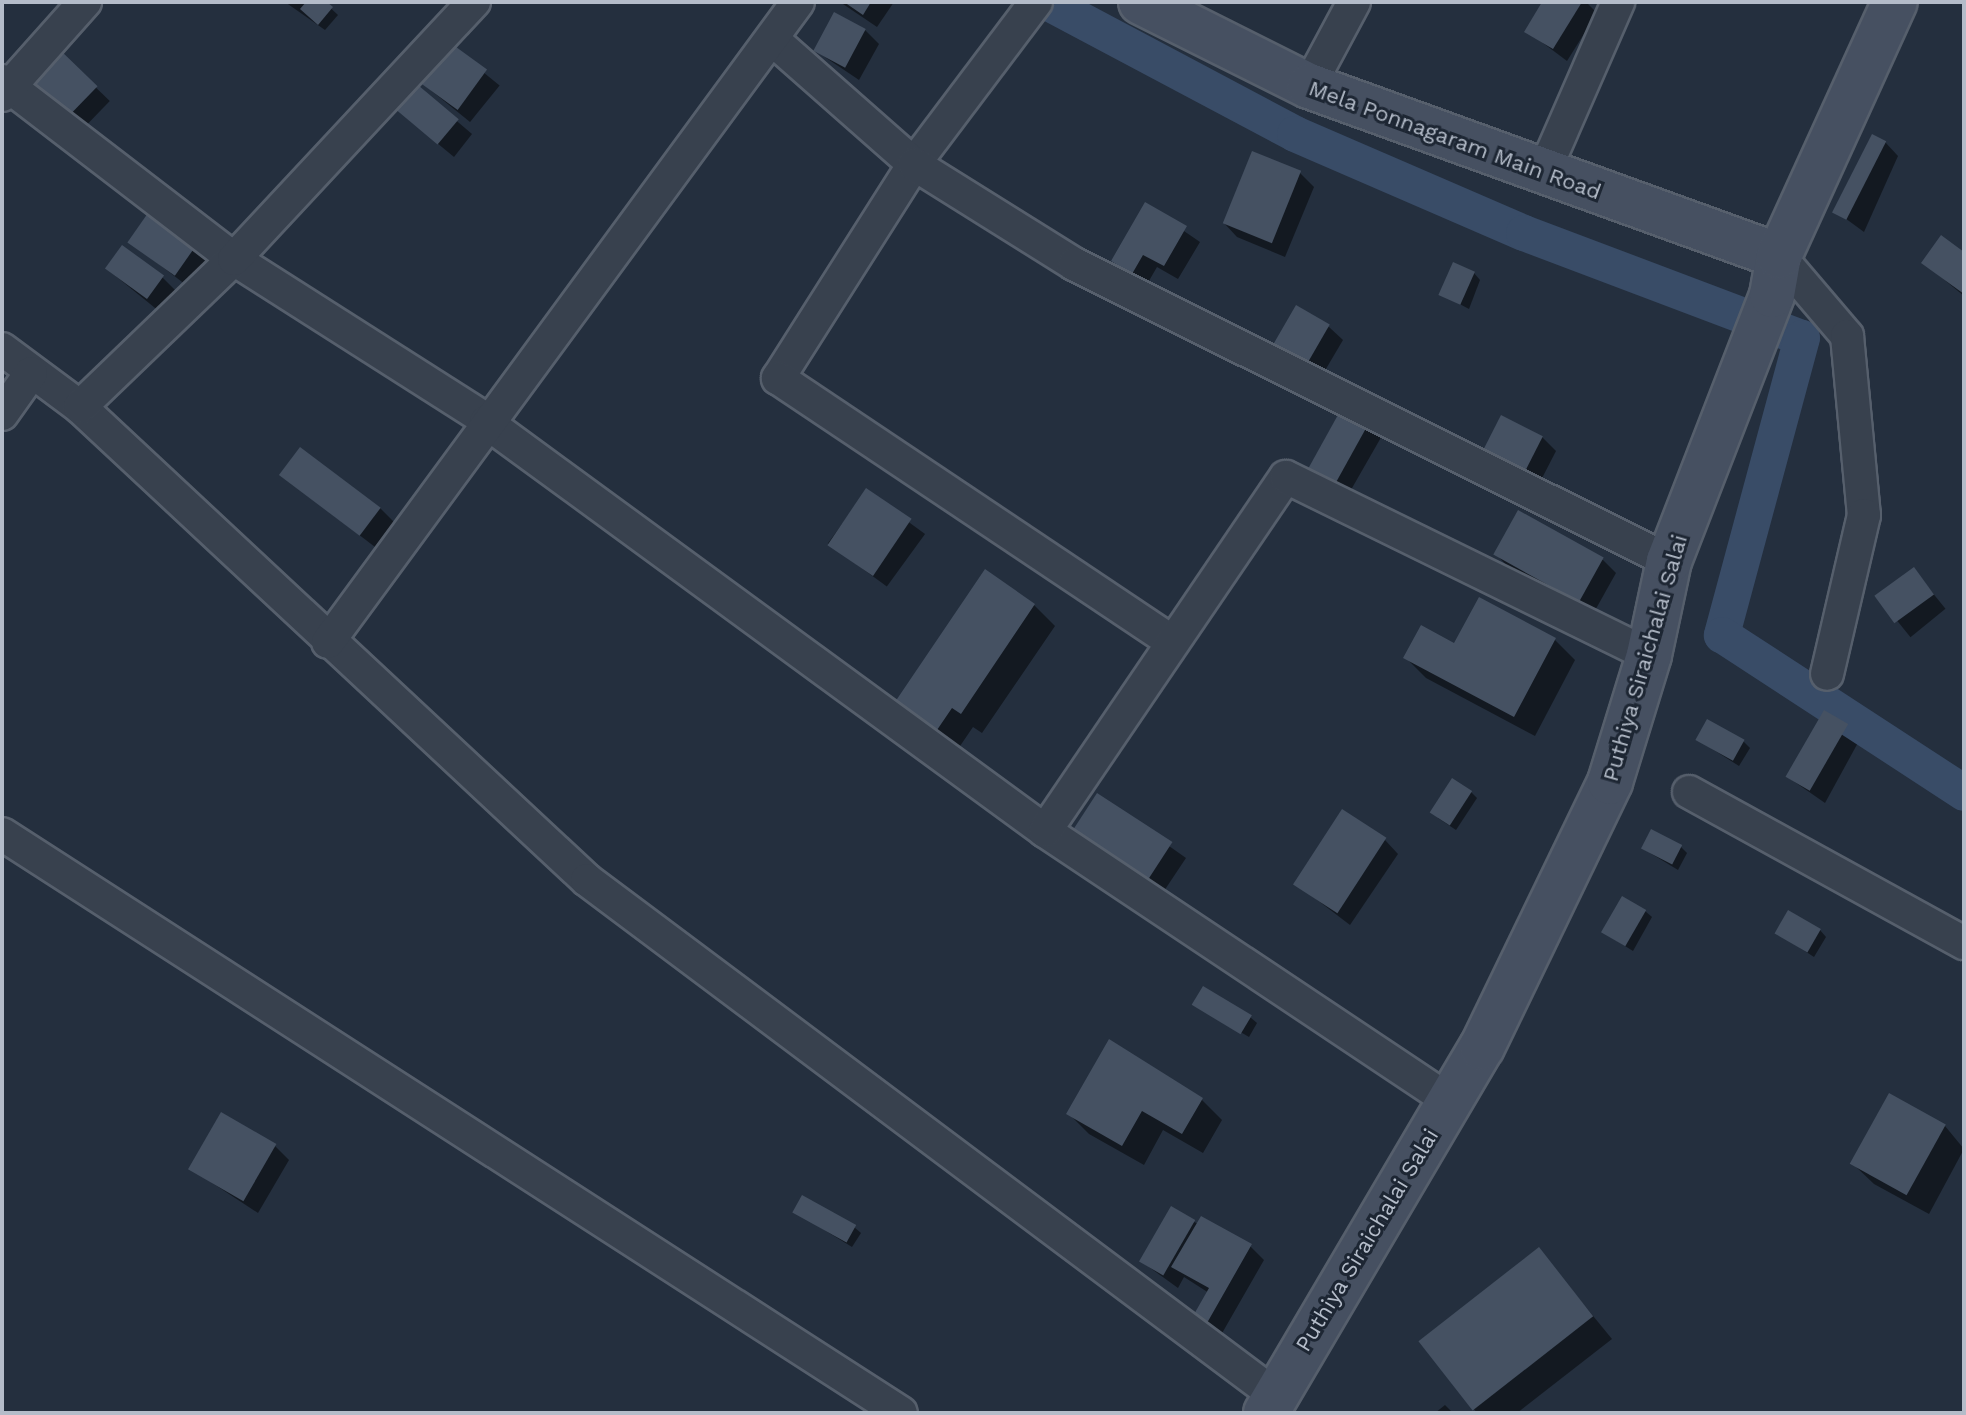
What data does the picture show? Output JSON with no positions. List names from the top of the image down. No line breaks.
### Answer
{"streets":{"main road":["Mela Ponnagaram Main Road","Puthiya Siraichalai Salai"]},"crossings":[["Mela Ponnagaram Main Road","Puthiya Siraichalai Salai"]]}
